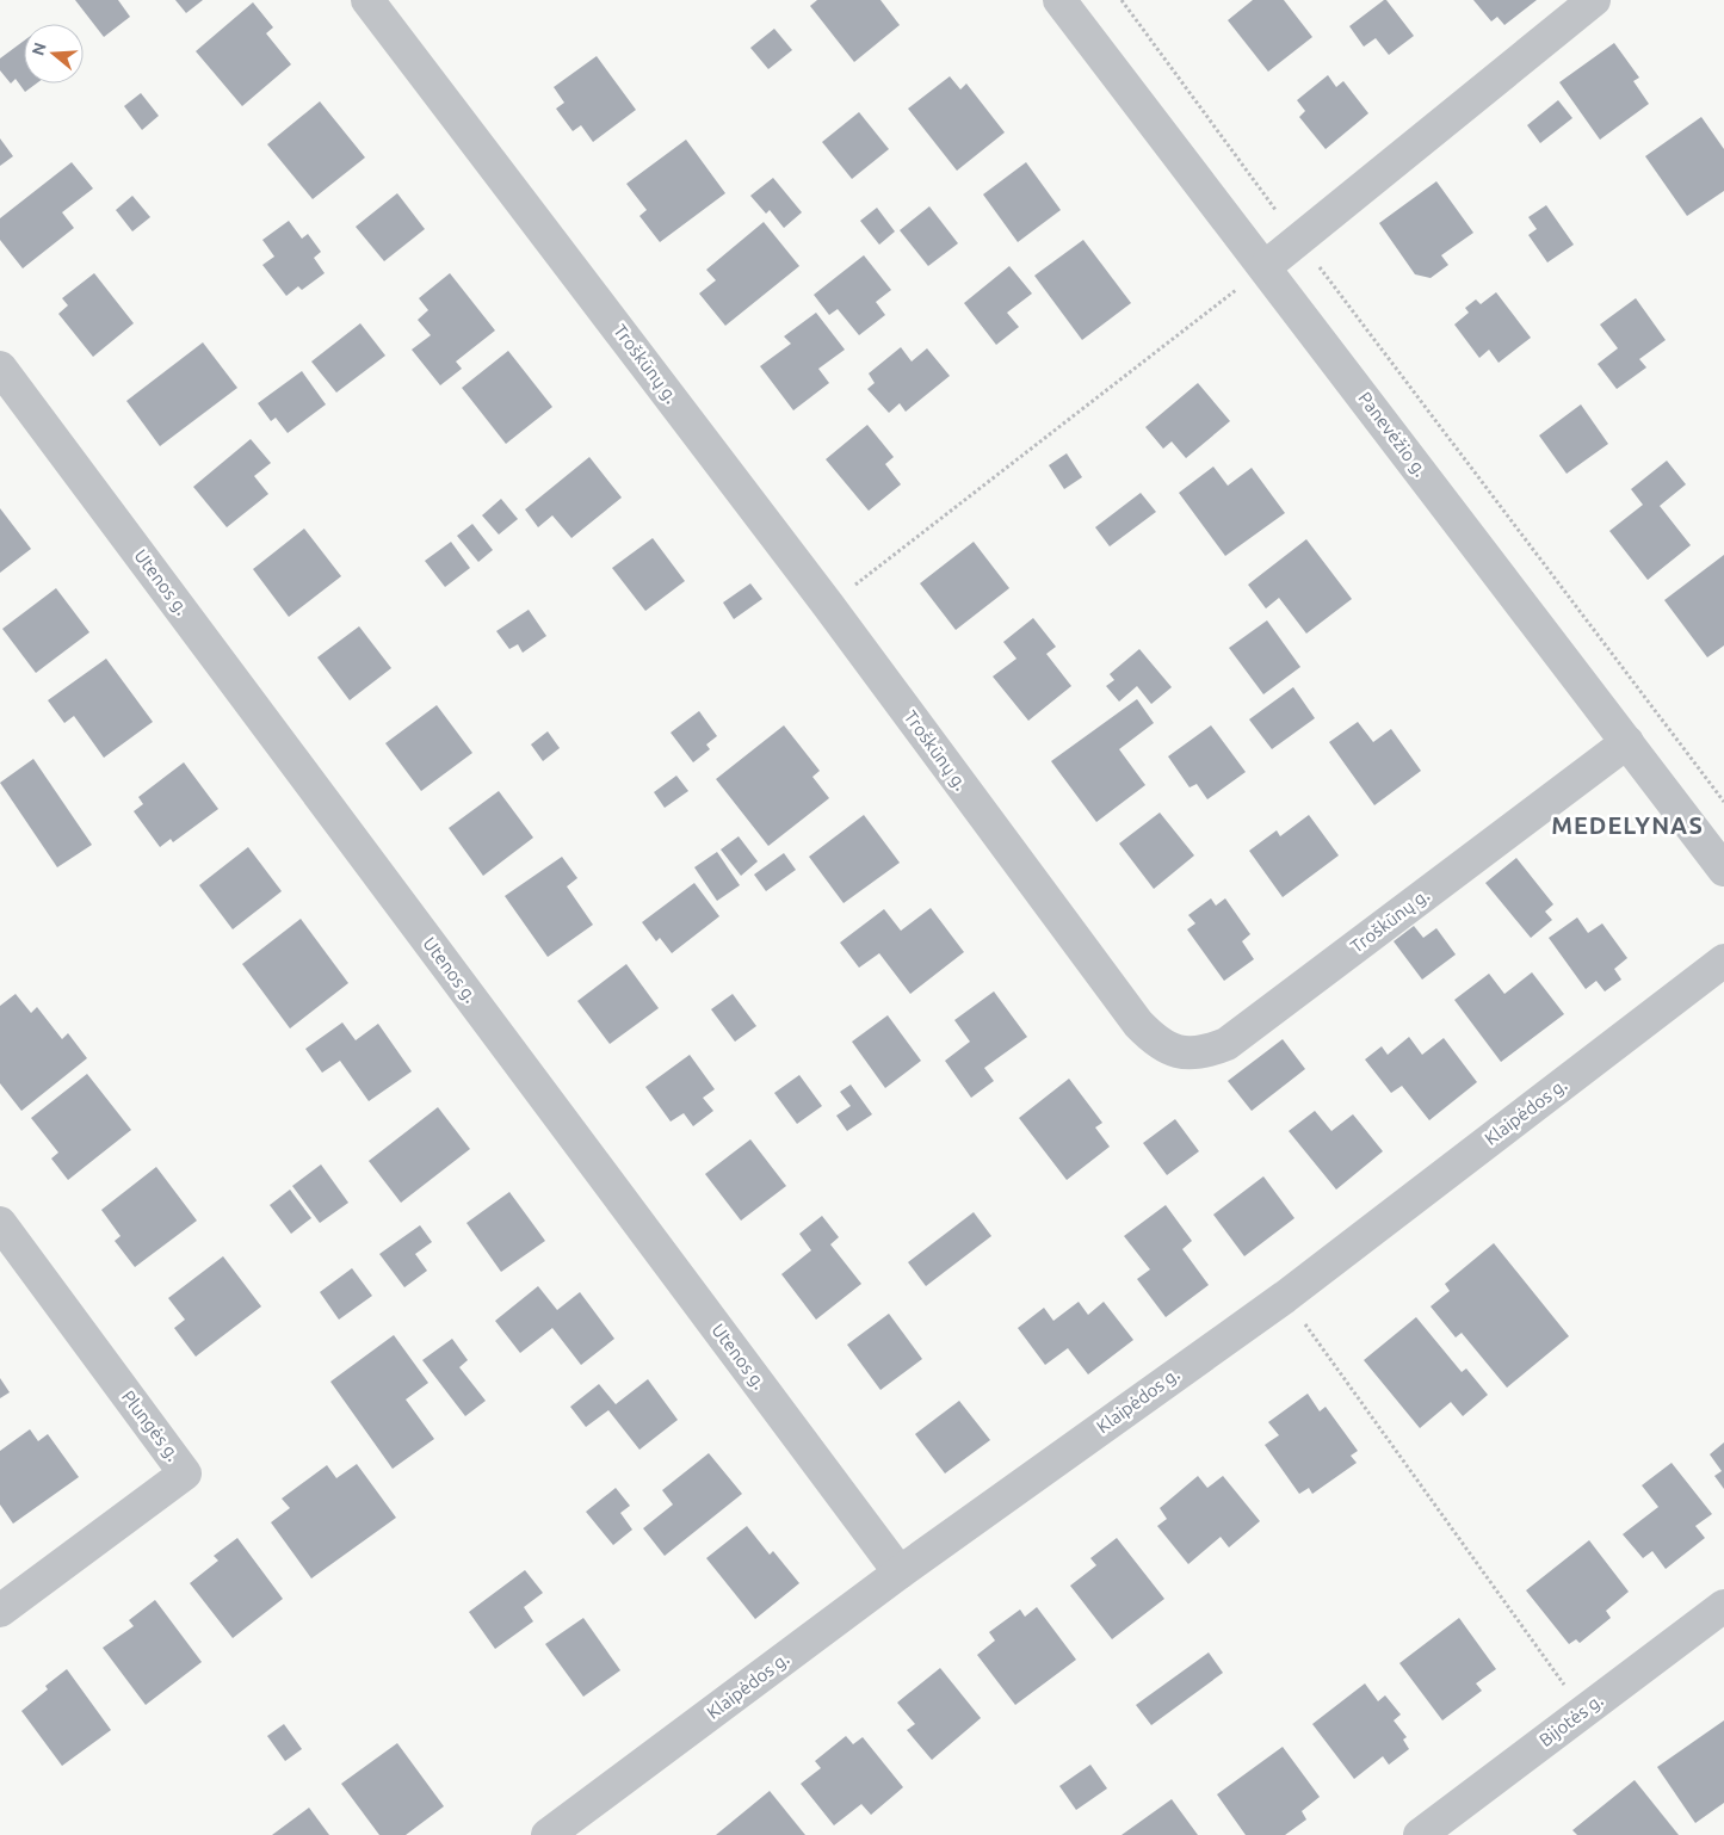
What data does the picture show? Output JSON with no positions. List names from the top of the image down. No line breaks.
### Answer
{"streets":{"street":["Troškūnų g.","Panevėžio g.","Utenos g.","Klaipėdos g.","Plungės g.","Bijotės g."]},"crossings":[["Troškūnų g.","Panevėžio g."],["Utenos g.","Klaipėdos g."]],"districts":["MEDELYNAS"],"north":"left"}
